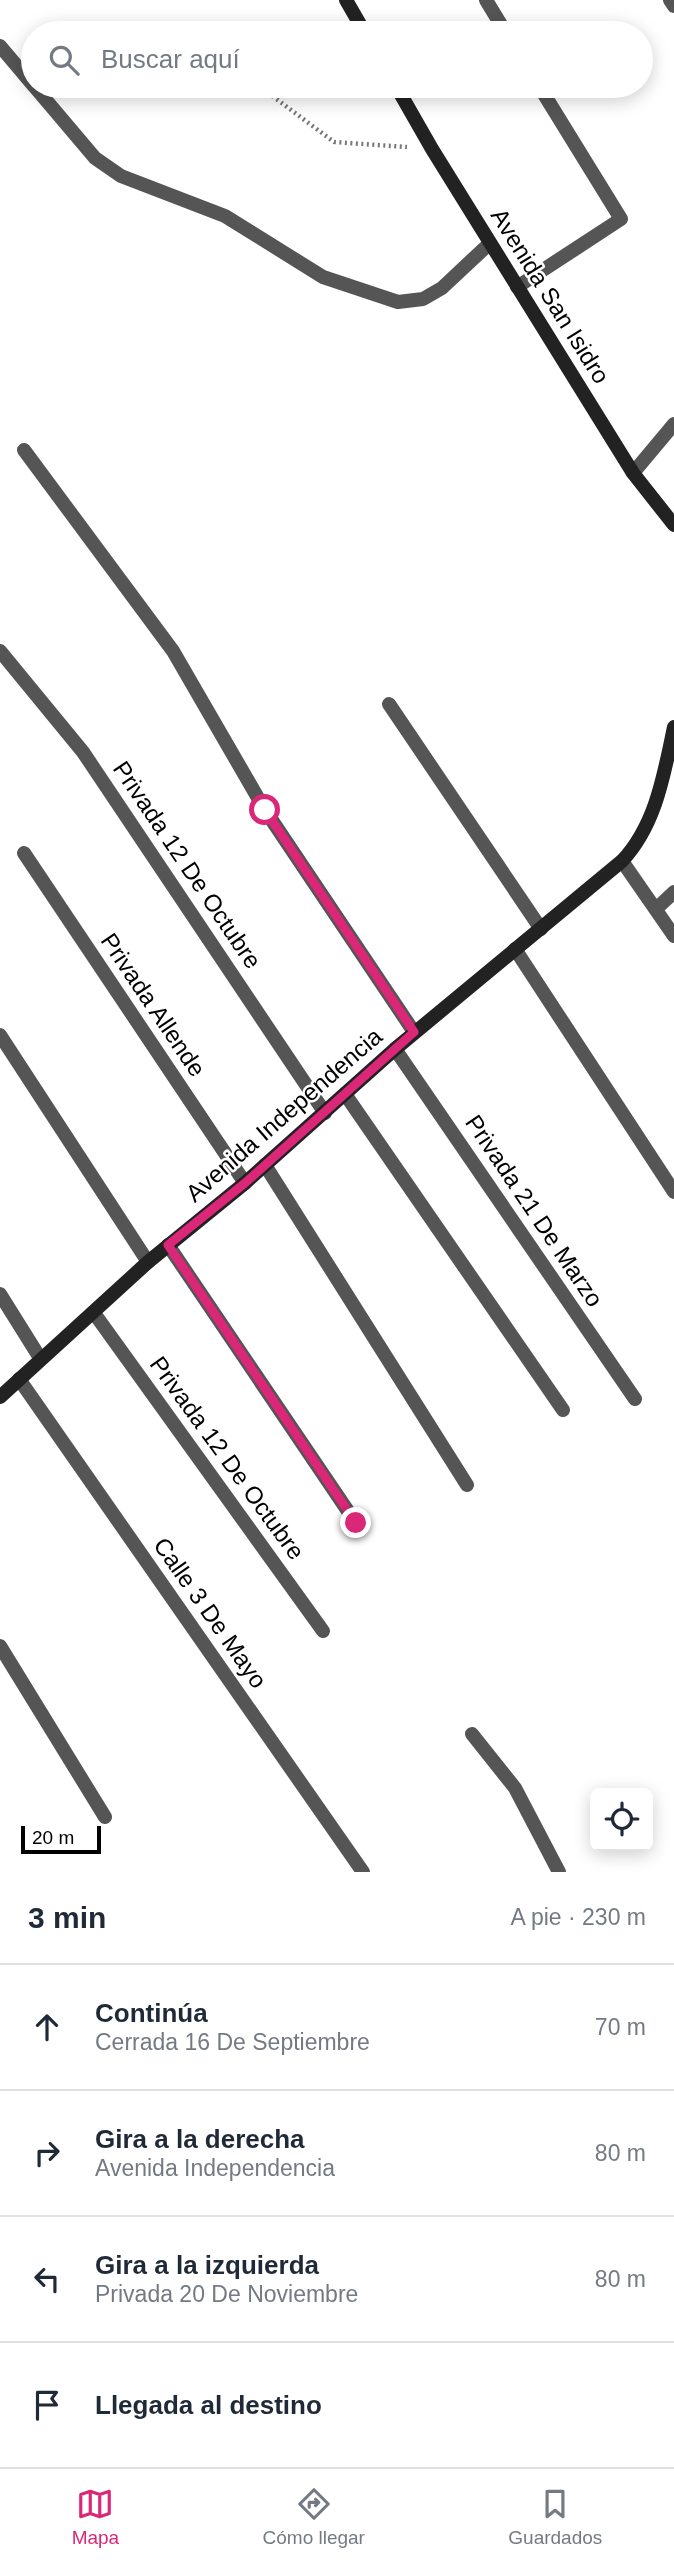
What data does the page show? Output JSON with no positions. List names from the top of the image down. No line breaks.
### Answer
{"streets":{"main road":["Avenida San Isidro","Avenida Independencia"],"street":["Privada 12 De Octubre","Privada Allende","Privada 21 De Marzo","Calle 3 De Mayo"]},"crossings":[["Privada 12 De Octubre","Avenida Independencia"],["Privada Allende","Avenida Independencia"],["Avenida Independencia","Privada 21 De Marzo"],["Avenida Independencia","Calle 3 De Mayo"]],"scale_bar":"20 m","page":{"search":"Buscar aquí","scale":"20 m","heading":["3 min","A pie · 230 m"],"list":[["Continúa","Cerrada 16 De Septiembre","70 m"],["Gira a la derecha","Avenida Independencia","80 m"],["Gira a la izquierda","Privada 20 De Noviembre","80 m"],"Llegada al destino"],"nav":["Mapa","Cómo llegar","Guardados"]}}
